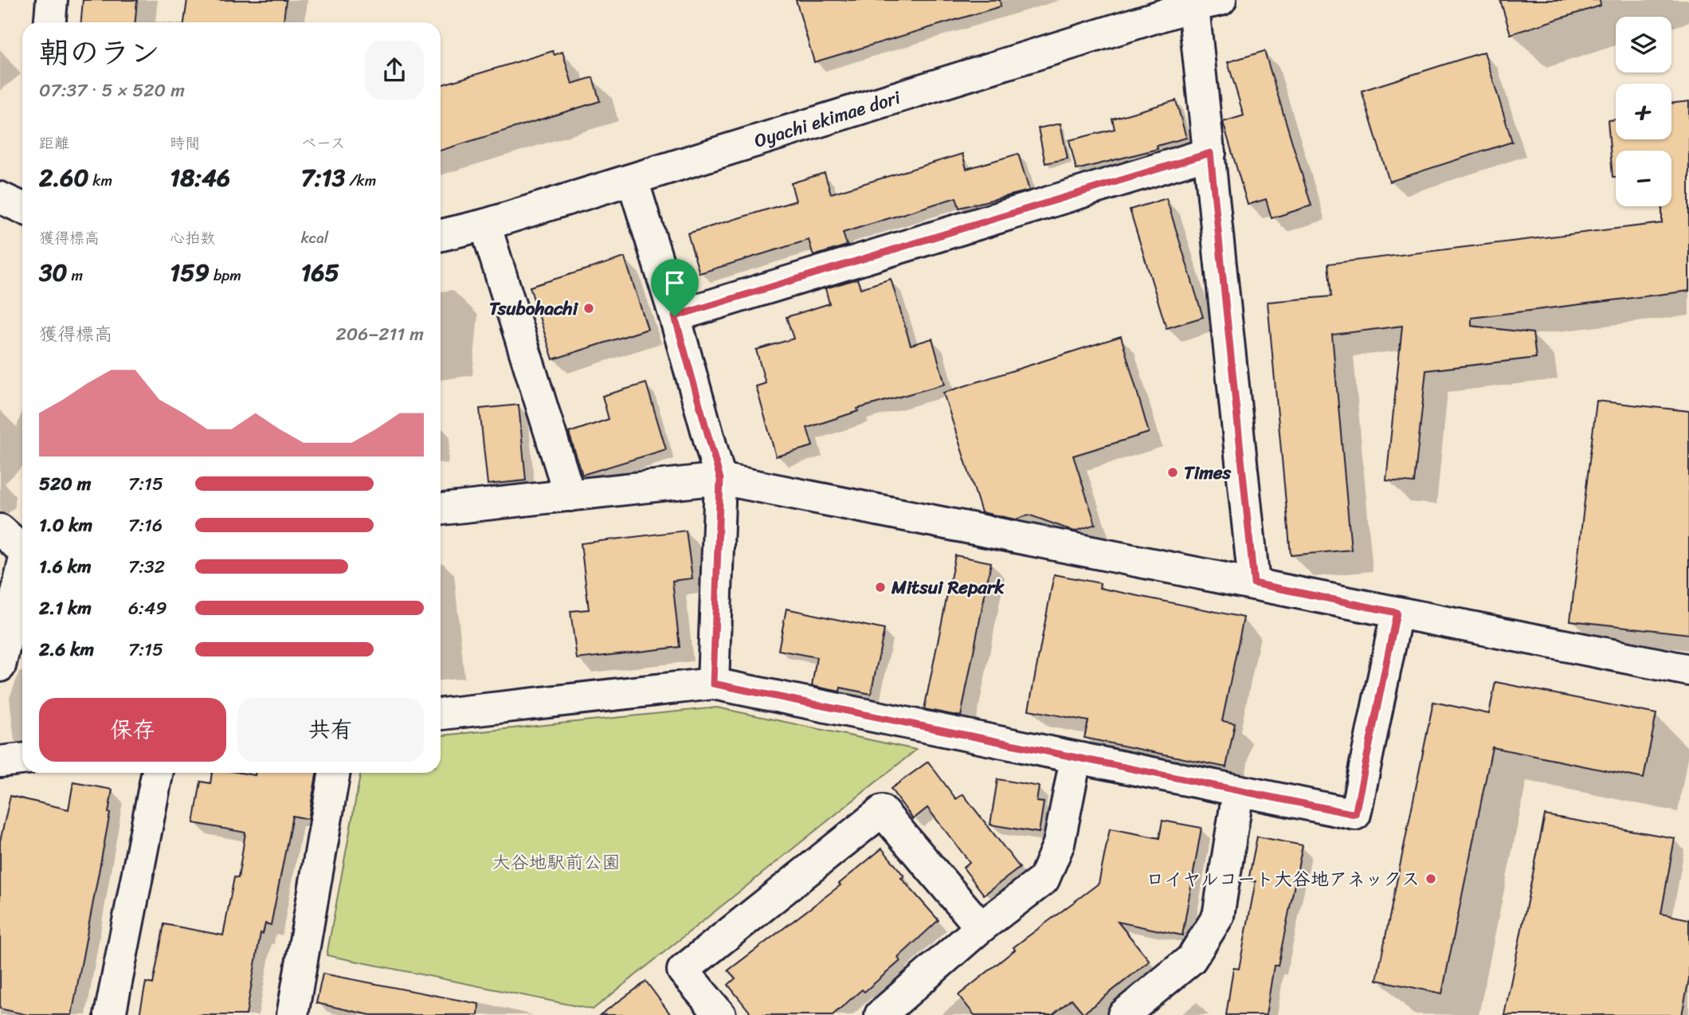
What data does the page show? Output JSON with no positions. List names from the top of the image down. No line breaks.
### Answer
{"streets":{"street":["Oyachi ekimae dori"]},"parks":["大谷地駅前公園"],"places":["Tsubohachi","Times","Mitsui Repark","ロイヤルコート大谷地アネックス"],"page":{"map_buttons":["+","−"],"heading":["朝のラン","07:37 · 5 × 520 m"],"stats":[["距離","2.60 km"],["時間","18:46"],["ペース","7:13 /km"],["獲得標高","30 m"],["心拍数","159 bpm"],["kcal","165"]],"chart":["獲得標高","206–211 m"],"list":[{"name":"520 m","note":"7:15"},{"name":"1.0 km","note":"7:16"},{"name":"1.6 km","note":"7:32"},{"name":"2.1 km","note":"6:49"},{"name":"2.6 km","note":"7:15"}],"buttons":["保存","共有"]}}
